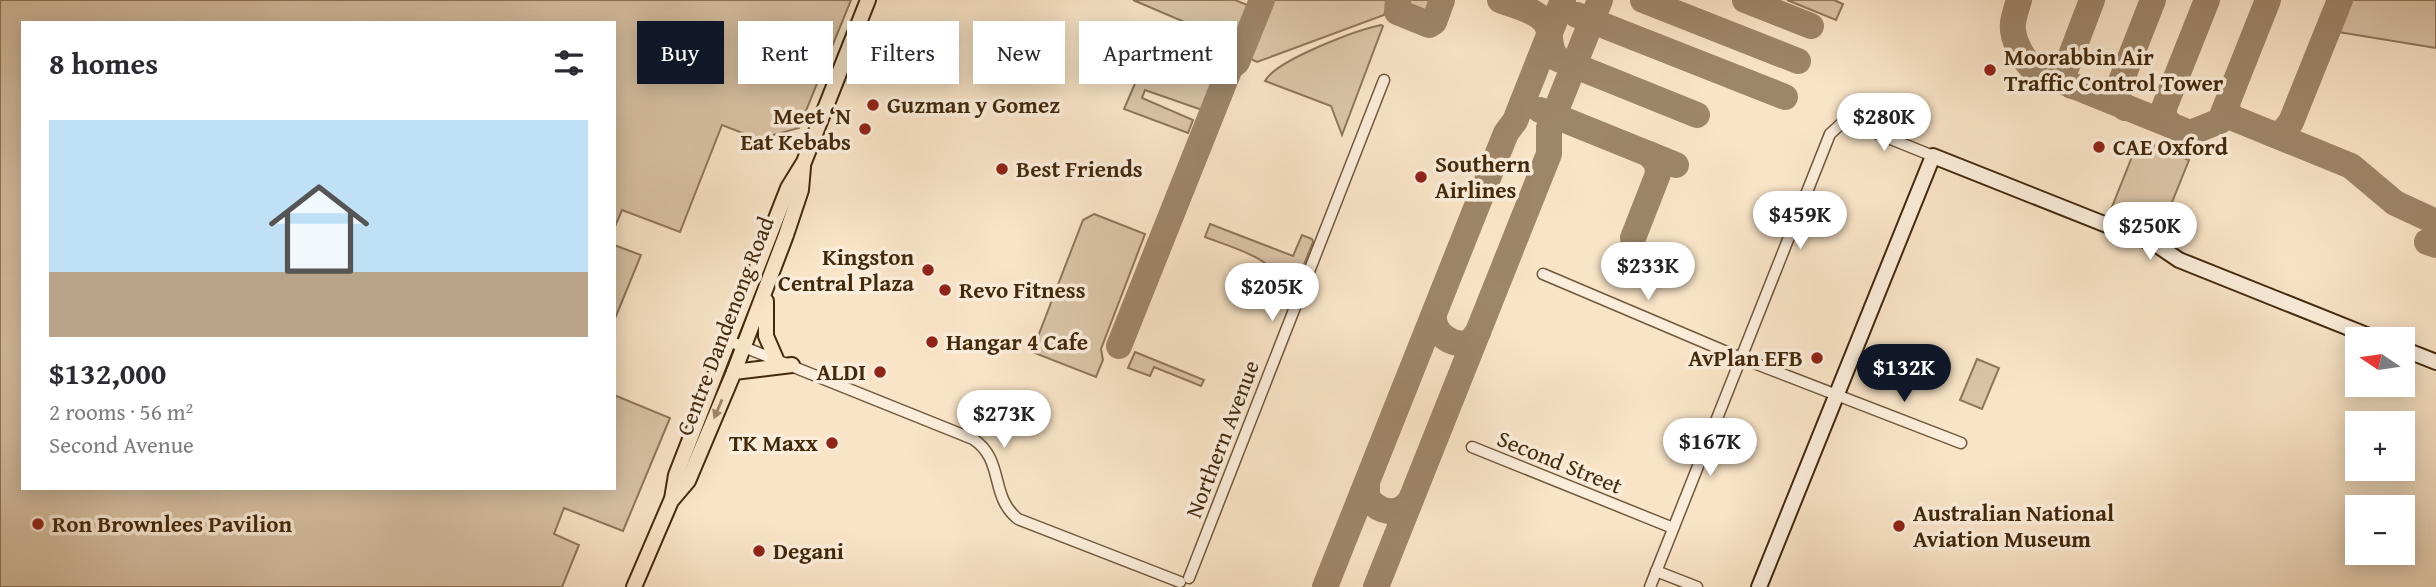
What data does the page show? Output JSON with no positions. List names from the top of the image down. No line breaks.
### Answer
{"streets":{"main road":["Centre Dandenong Road"],"street":["Northern Avenue","Second Street"]},"places":["Moorabbin Air Traffic Control Tower","Guzman y Gomez","Meet ‘N Eat Kebabs","CAE Oxford","Best Friends","Southern Airlines","Kingston Central Plaza","Revo Fitness","Hangar 4 Cafe","AvPlan EFB","ALDI","TK Maxx","Ron Brownlees Pavilion","Australian National Aviation Museum","Degani"],"north":"left","page":{"chip":["Buy","Rent","Filters","New","Apartment"],"heading":"8 homes","price":["$280K","$459K","$250K","$233K","$205K","$132K","$273K","$167K"],"list":[{"name":"$132,000","note":"2 rooms · 56 m² · Second Avenue"}],"map_buttons":["+","−"]}}
